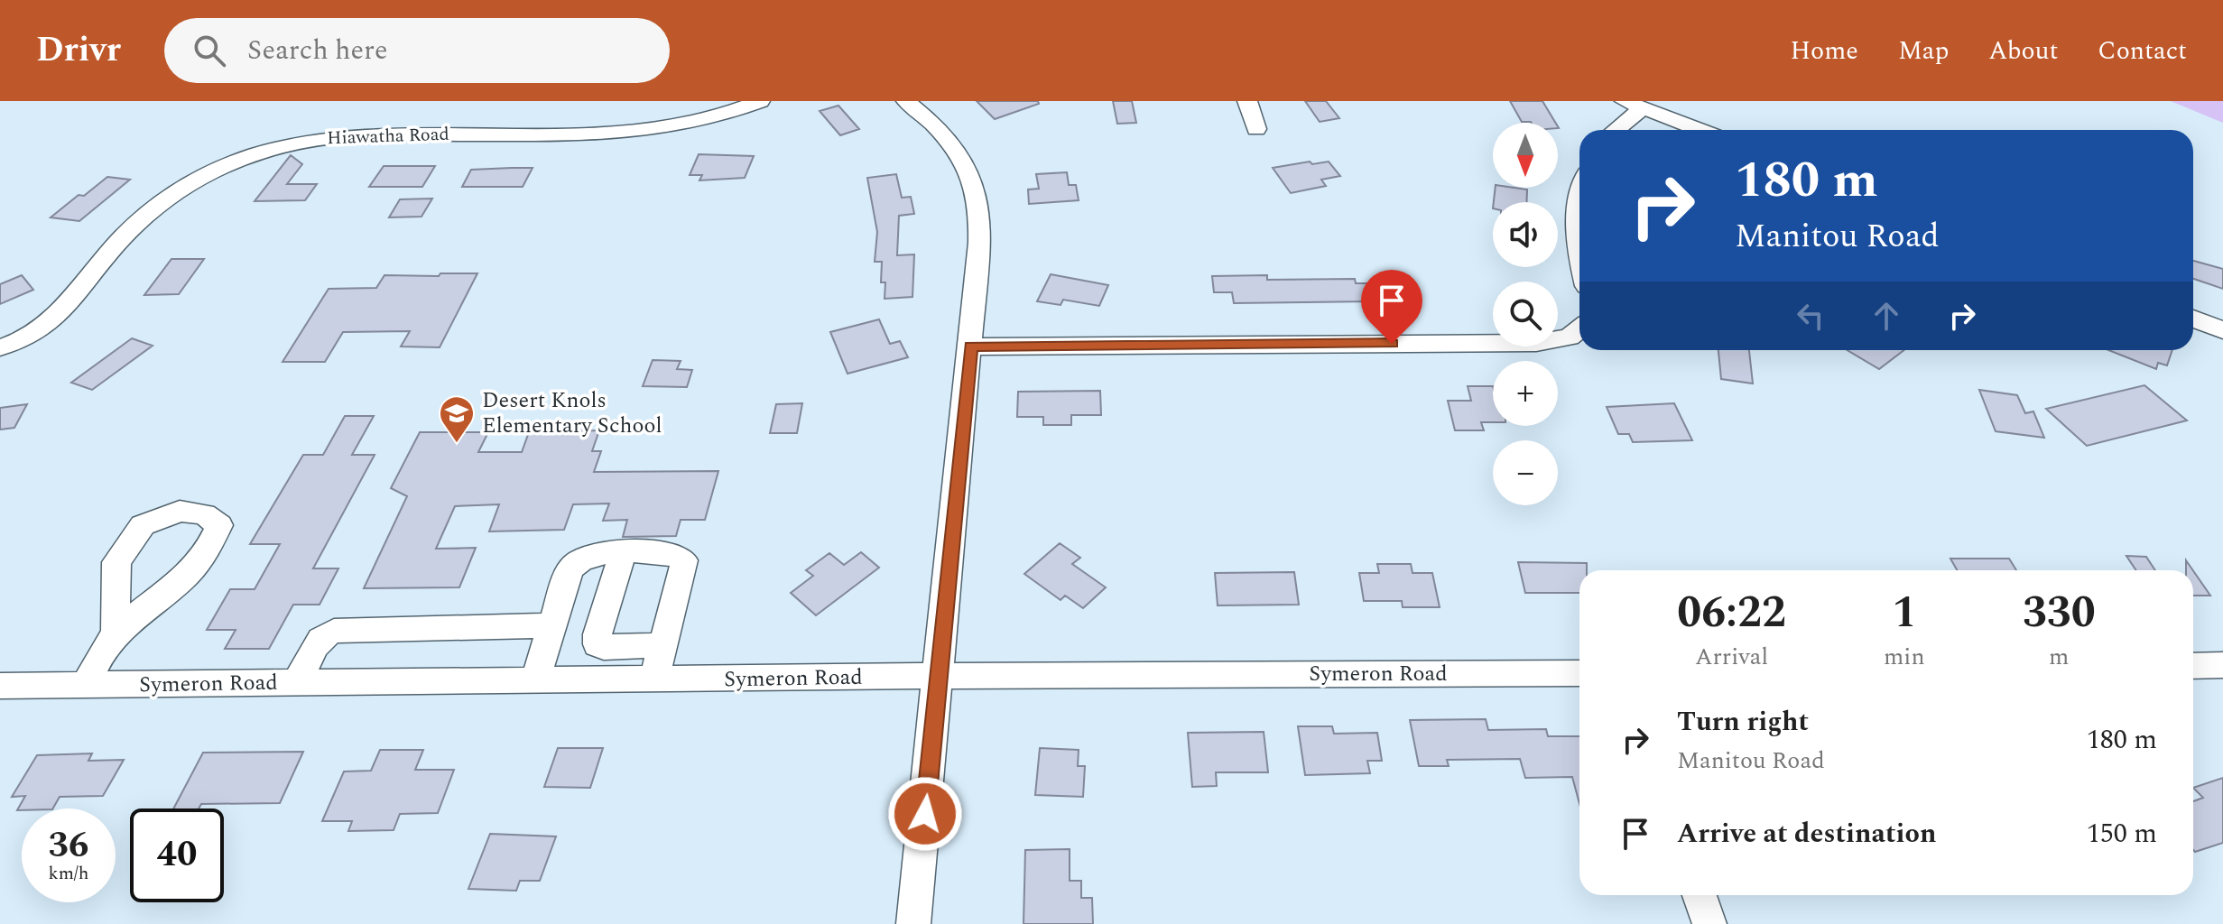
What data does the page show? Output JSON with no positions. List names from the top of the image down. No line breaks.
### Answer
{"streets":{"street":["Hiawatha Road","Symeron Road"]},"places":{"school or university":["Desert Knols Elementary School"]},"north":"bottom","page":{"header":"Drivr","search":"Search here","nav":["Home","Map","About","Contact"],"map_buttons":["+","−"],"turn":["180 m","Manitou Road"],"eta":["06:22","Arrival","1","min","330","m"],"list":[{"name":"Turn right","note":"Manitou Road","value":"180 m"},{"name":"Arrive at destination","value":"150 m"}],"speed":"36 km/h","limit":"40"}}
